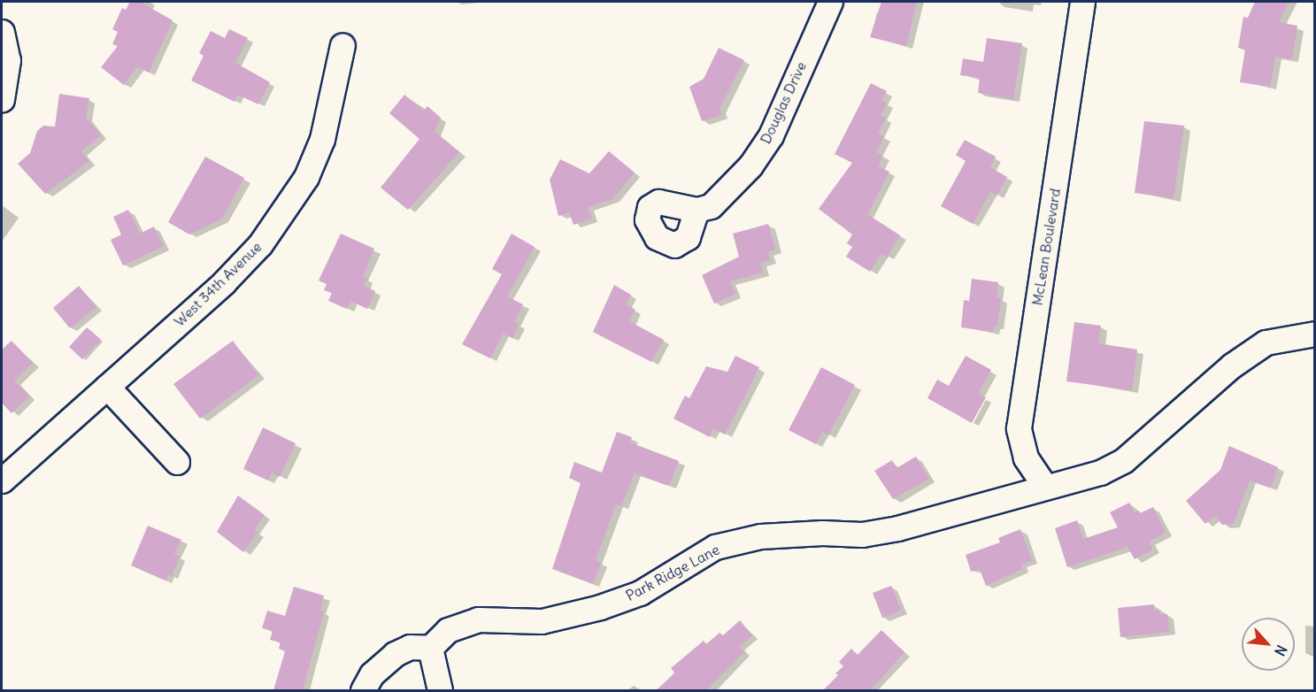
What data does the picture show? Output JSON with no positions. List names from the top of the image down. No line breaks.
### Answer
{"streets":{"street":["Douglas Drive","McLean Boulevard","West 34th Avenue","Park Ridge Lane"]},"crossings":[["McLean Boulevard","Park Ridge Lane"]],"north":"bottom right"}
